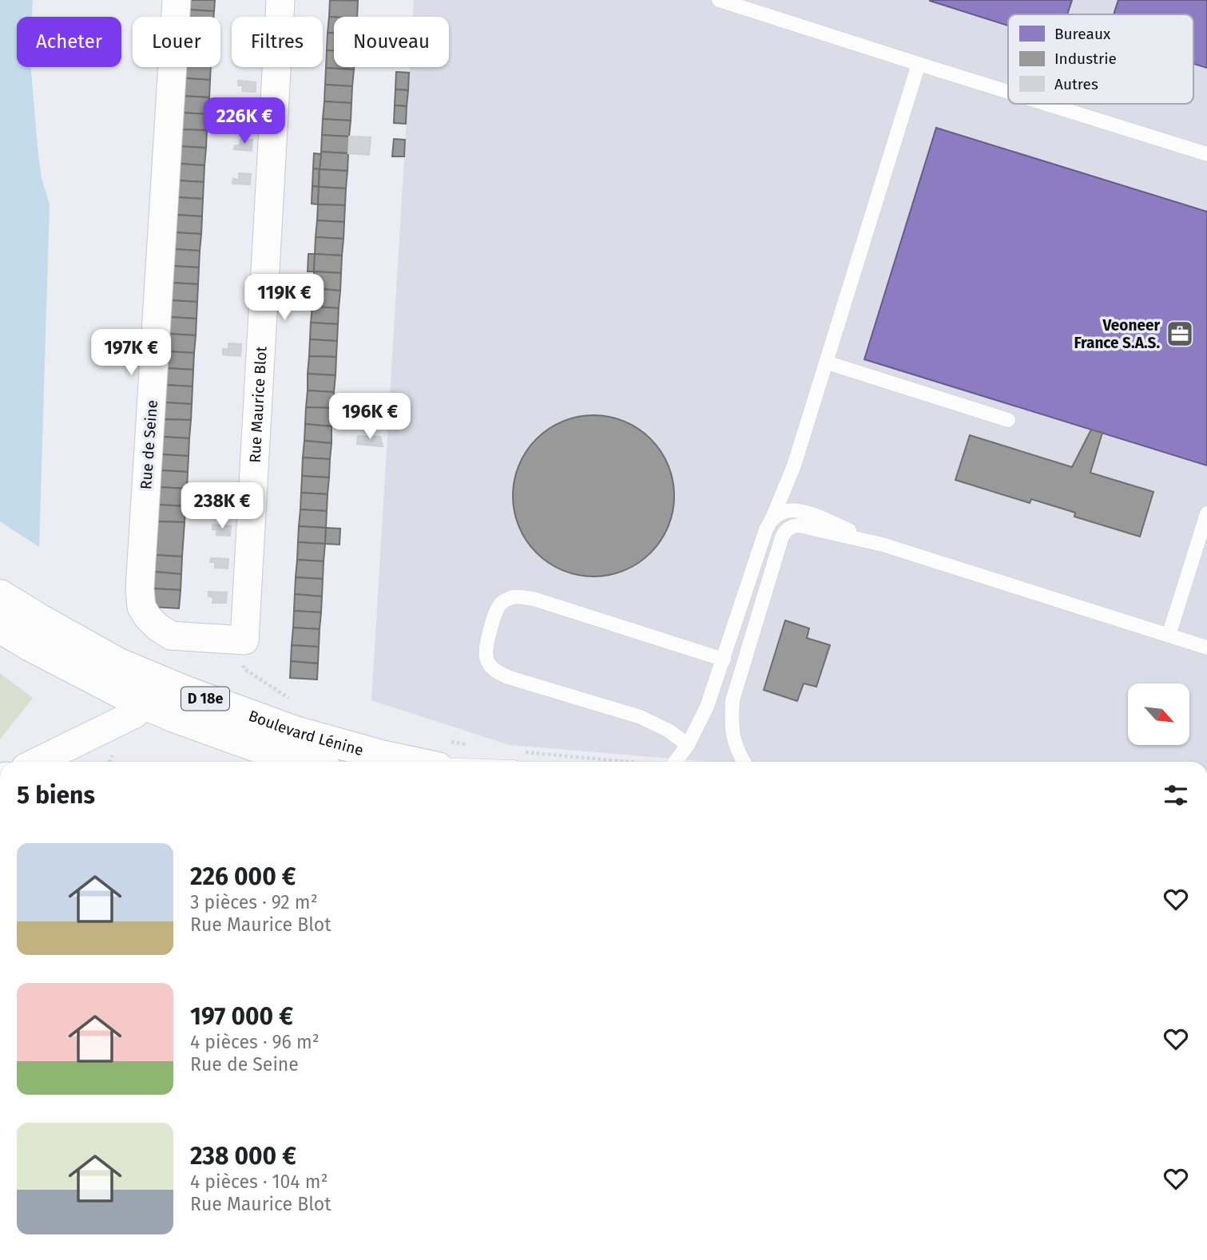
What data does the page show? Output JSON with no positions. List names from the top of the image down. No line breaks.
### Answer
{"streets":{"main road":["D 18e","Boulevard Lénine"],"street":["Rue Maurice Blot","Rue de Seine"]},"crossings":[["Rue Maurice Blot","Rue de Seine"]],"places":{"office":["Veoneer France S.A.S."]},"legend":["Bureaux","Industrie","Autres"],"north":"bottom right","page":{"chip":["Acheter","Louer","Filtres","Nouveau"],"price":["226K €","119K €","197K €","196K €","238K €"],"heading":"5 biens","list":[{"name":"226 000 €","note":"3 pièces · 92 m² · Rue Maurice Blot"},{"name":"197 000 €","note":"4 pièces · 96 m² · Rue de Seine"},{"name":"238 000 €","note":"4 pièces · 104 m² · Rue Maurice Blot"}]}}
